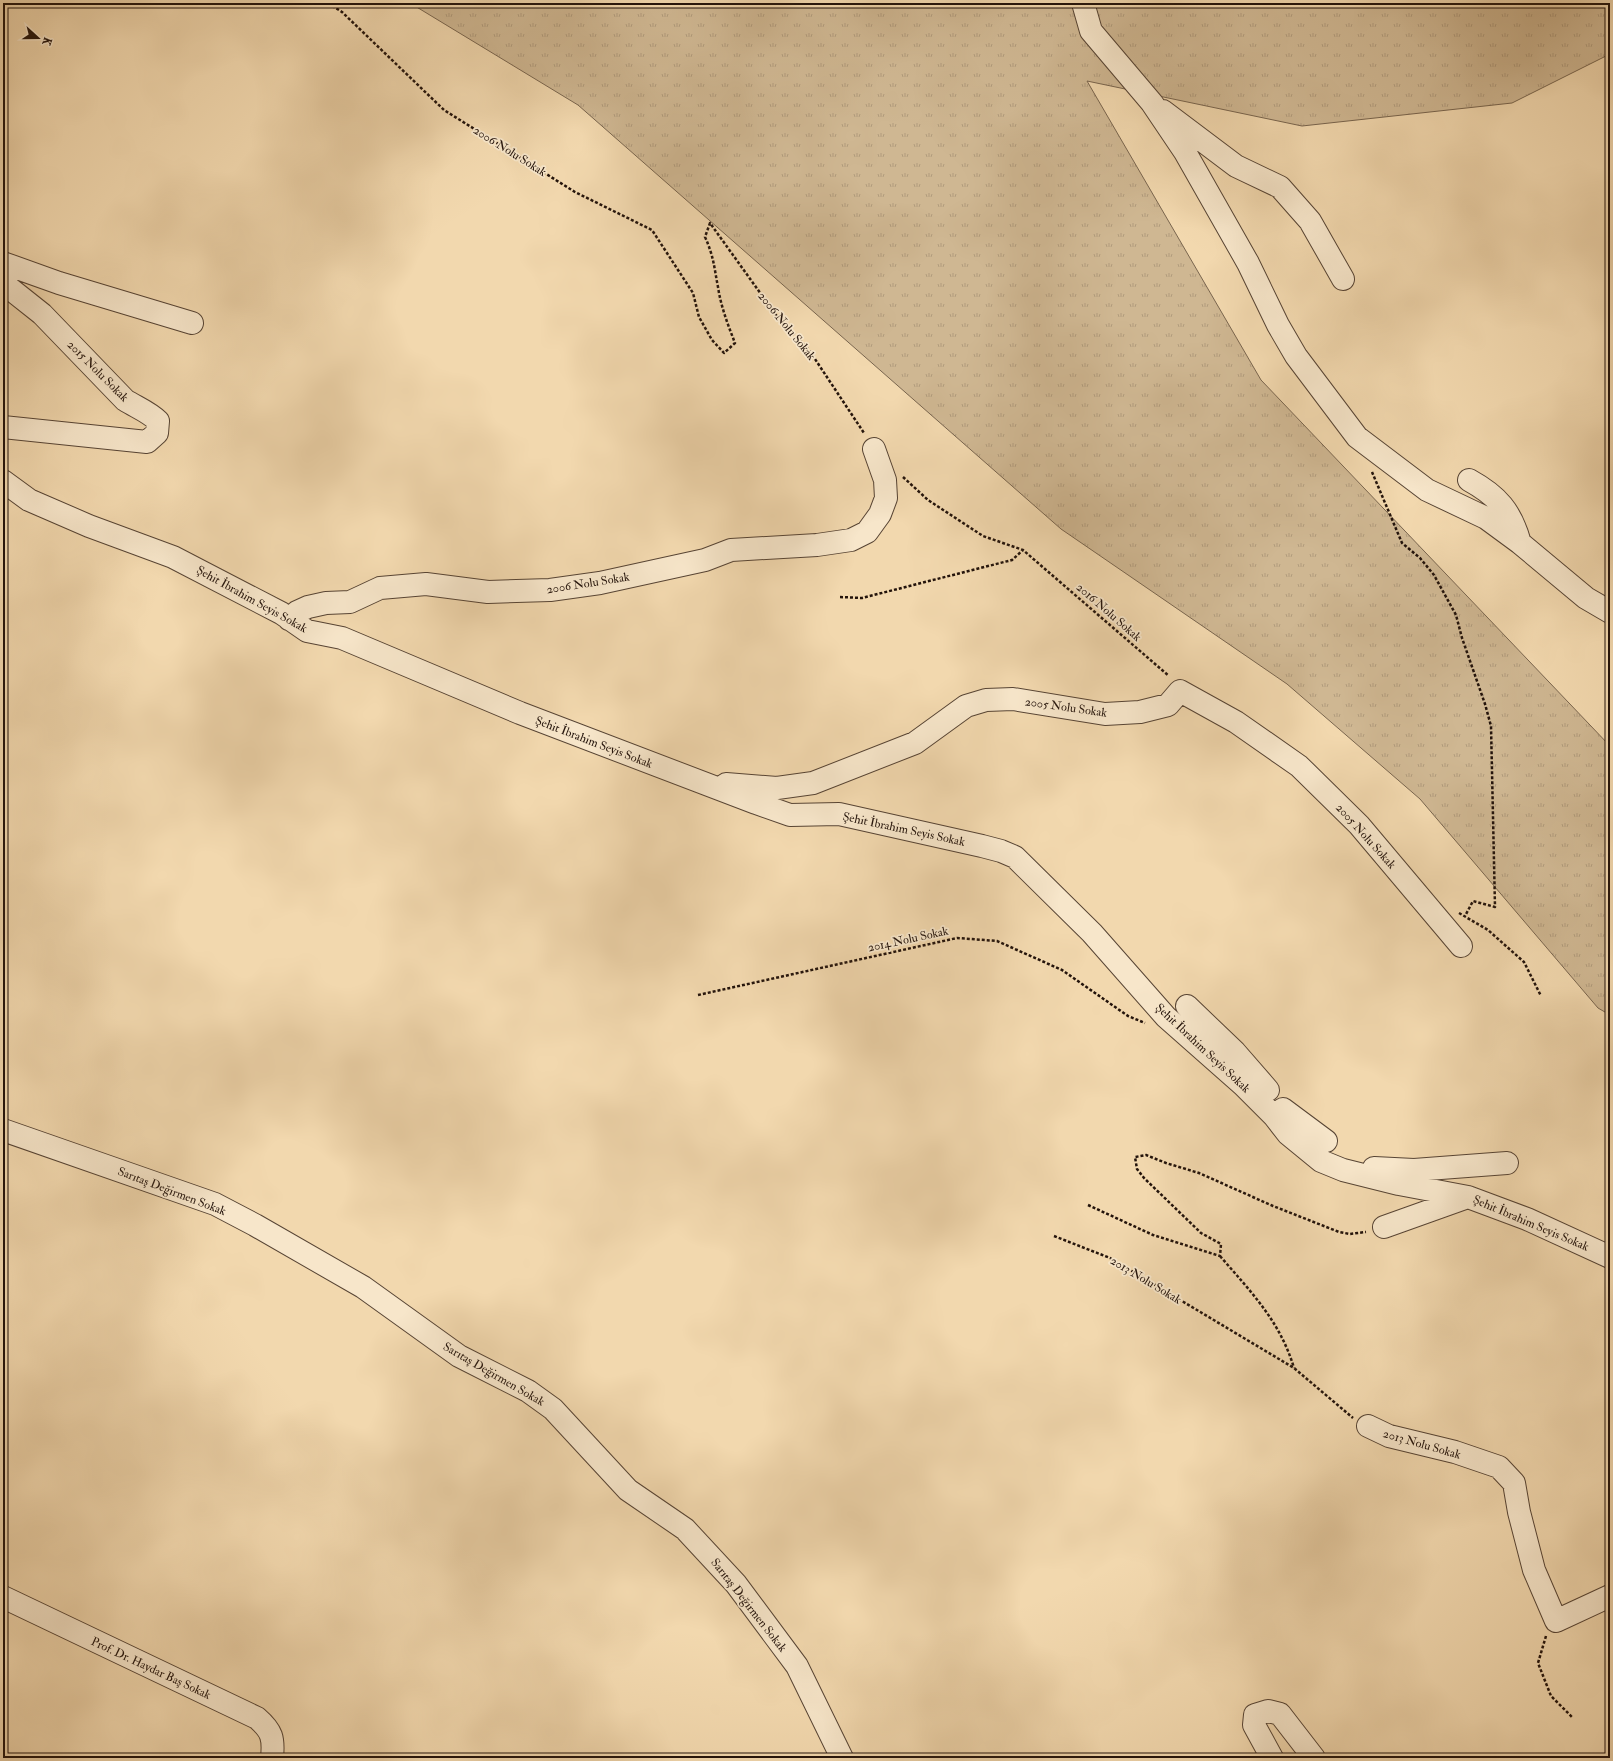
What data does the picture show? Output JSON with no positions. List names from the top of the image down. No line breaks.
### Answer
{"streets":{"street":["2006 Nolu Sokak","2015 Nolu Sokak","Şehit İbrahim Seyis Sokak","2005 Nolu Sokak","Sarıtaş Değirmen Sokak","2013 Nolu Sokak","Prof. Dr. Haydar Baş Sokak"],"path":["2016 Nolu Sokak","2014 Nolu Sokak"]},"crossings":[["2006 Nolu Sokak","Şehit İbrahim Seyis Sokak"],["Şehit İbrahim Seyis Sokak","2005 Nolu Sokak"],["Şehit İbrahim Seyis Sokak","2014 Nolu Sokak"],["2016 Nolu Sokak","2005 Nolu Sokak"]],"north":"right"}
